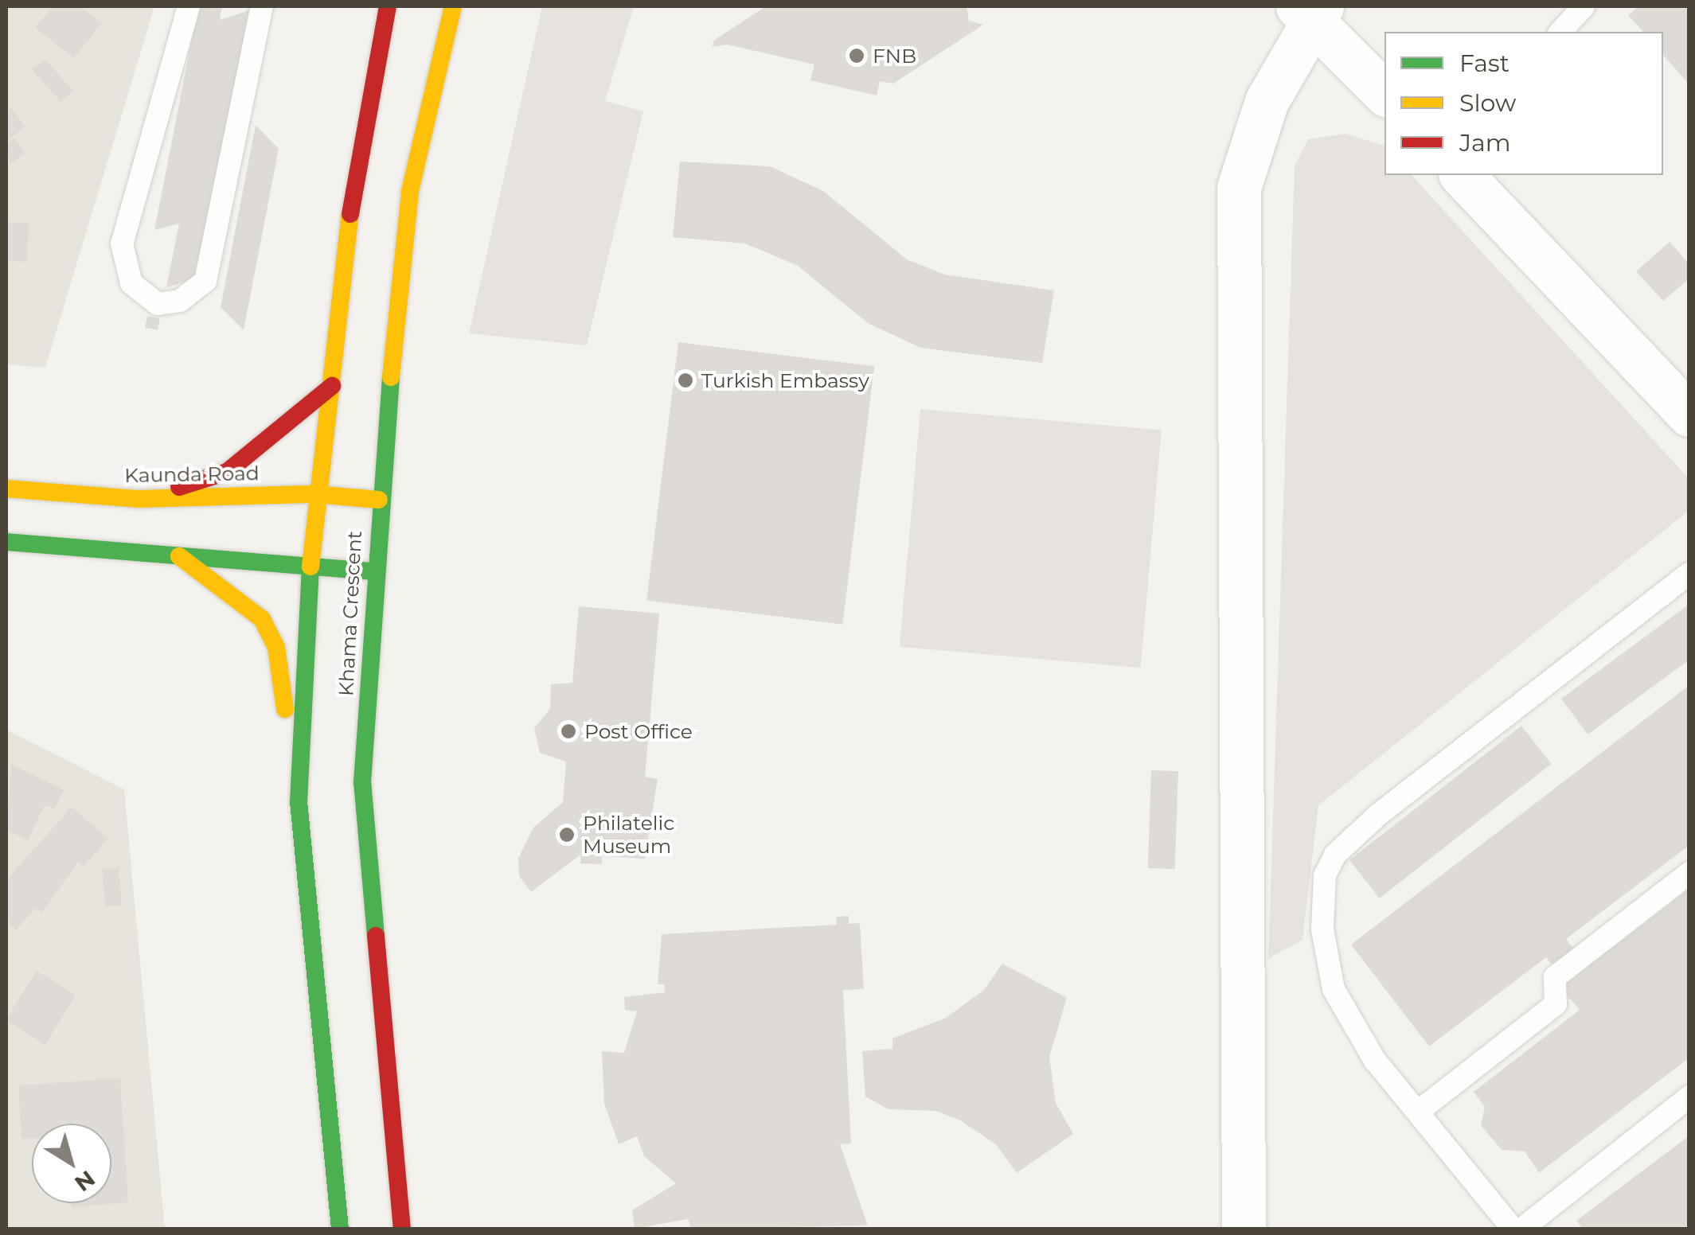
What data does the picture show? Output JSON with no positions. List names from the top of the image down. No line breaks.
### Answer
{"streets":{"main road":["Kaunda Road","Khama Crescent"]},"crossings":[["Kaunda Road","Khama Crescent"]],"places":["FNB","Turkish Embassy","Post Office","Philatelic Museum"],"legend":["Fast","Slow","Jam"],"north":"bottom right"}
